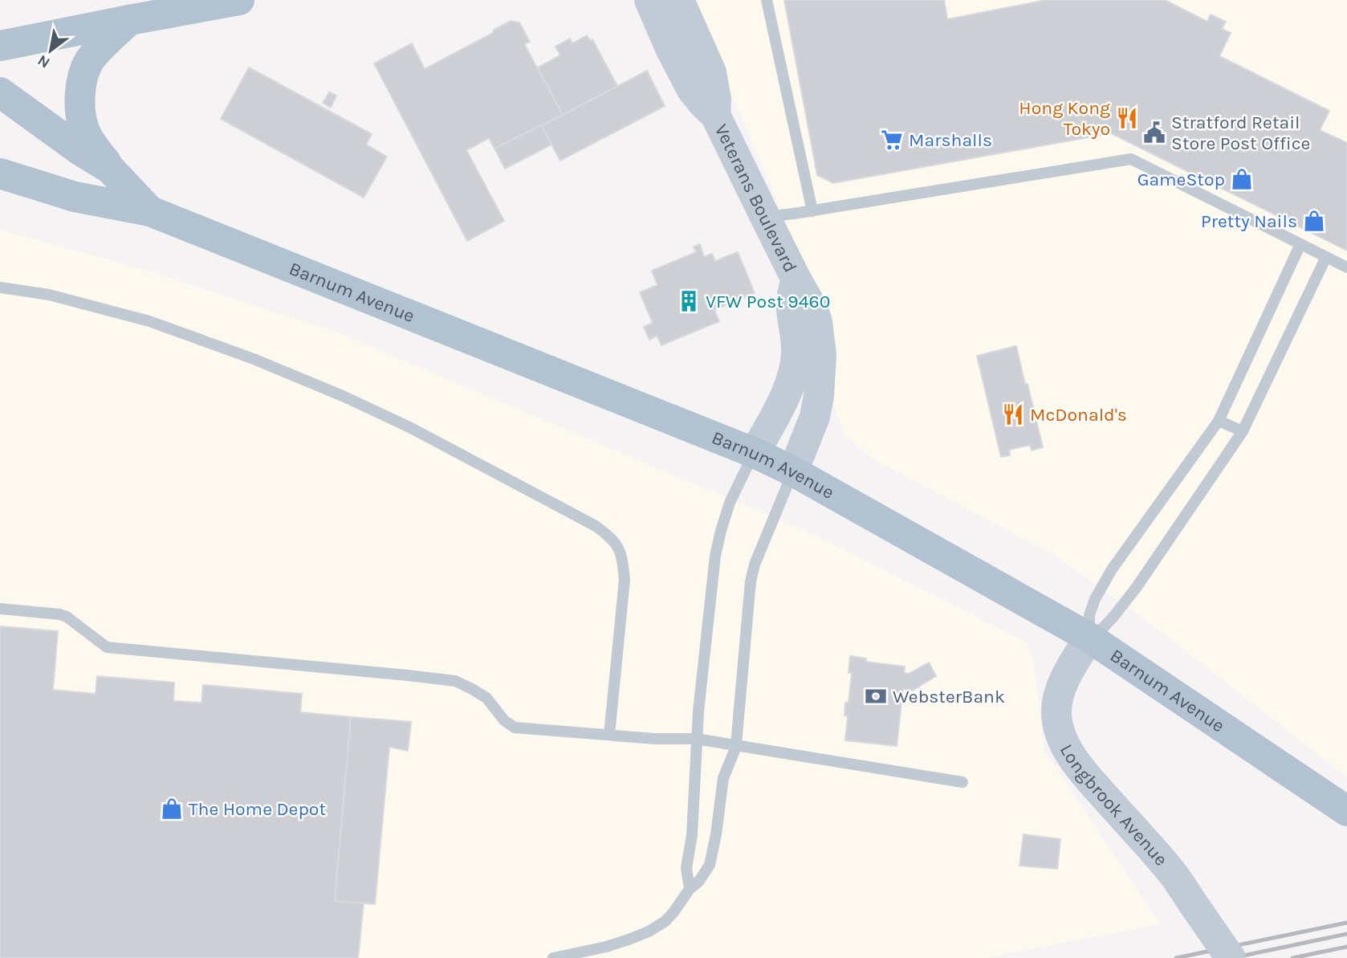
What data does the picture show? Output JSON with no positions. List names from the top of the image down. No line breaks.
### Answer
{"streets":{"main road":["Barnum Avenue"],"street":["Veterans Boulevard","Longbrook Avenue"]},"crossings":[["Veterans Boulevard","Barnum Avenue"],["Barnum Avenue","Longbrook Avenue"]],"places":{"restaurant":["Hong Kong Tokyo","McDonald's"],"public building":["Stratford Retail Store Post Office"],"supermarket":["Marshalls"],"shop":["GameStop","Pretty Nails","The Home Depot"],"building":["VFW Post 9460"],"bank":["WebsterBank"]},"north":"bottom left"}
